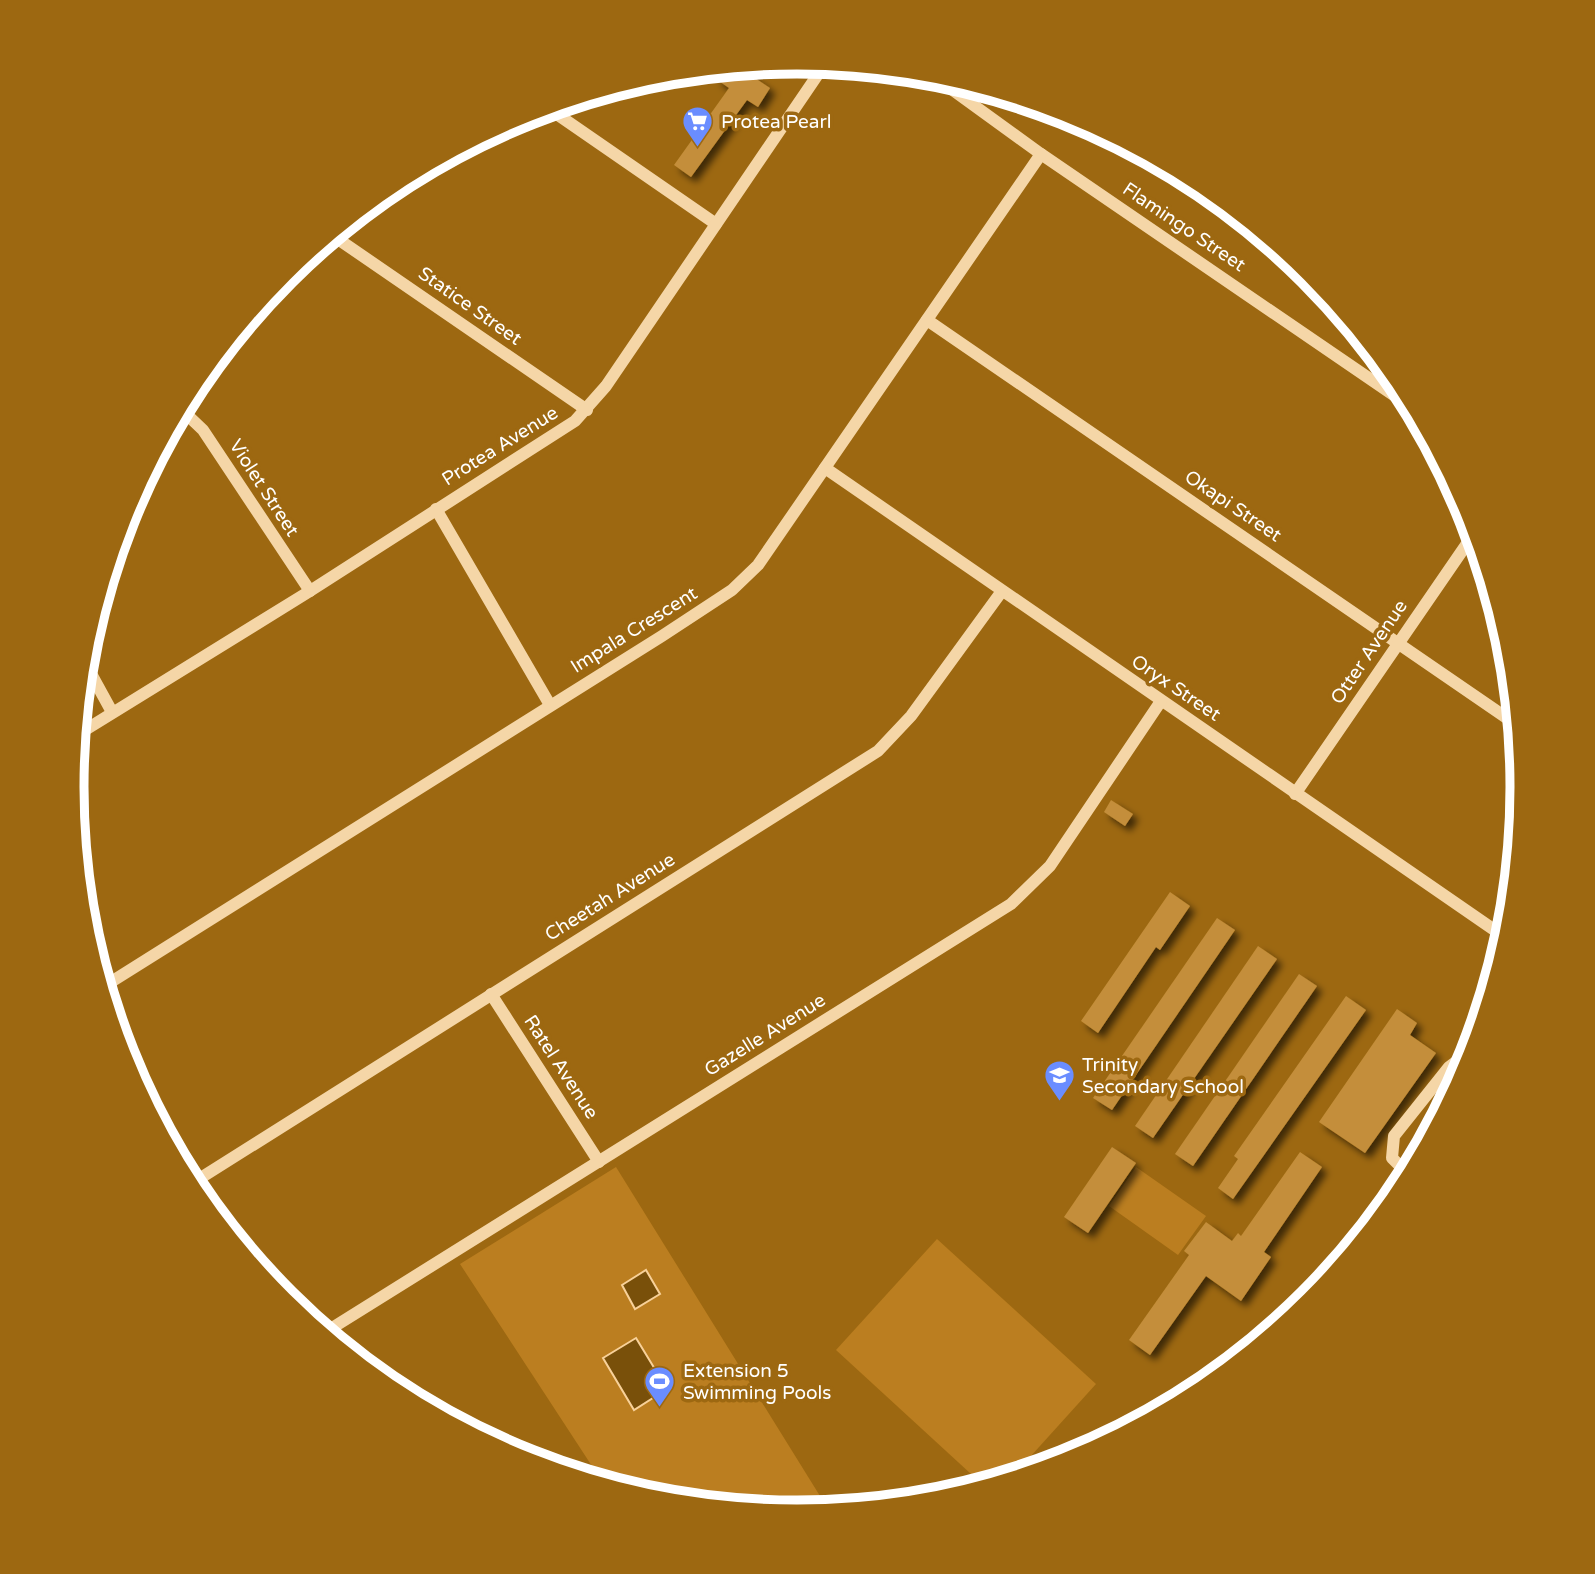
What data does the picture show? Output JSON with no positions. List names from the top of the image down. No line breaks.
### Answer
{"streets":{"street":["Flamingo Street","Statice Street","Protea Avenue","Violet Street","Okapi Street","Impala Crescent","Otter Avenue","Oryx Street","Cheetah Avenue","Gazelle Avenue","Ratel Avenue"]},"crossings":[["Flamingo Street","Impala Crescent"],["Statice Street","Protea Avenue"],["Protea Avenue","Violet Street"],["Okapi Street","Impala Crescent"],["Okapi Street","Otter Avenue"],["Impala Crescent","Oryx Street"],["Otter Avenue","Oryx Street"],["Oryx Street","Cheetah Avenue"],["Oryx Street","Gazelle Avenue"],["Cheetah Avenue","Ratel Avenue"],["Gazelle Avenue","Ratel Avenue"]],"places":{"supermarket":["Protea Pearl"],"school or university":["Trinity Secondary School"],"sports":["Extension 5 Swimming Pools"]}}
